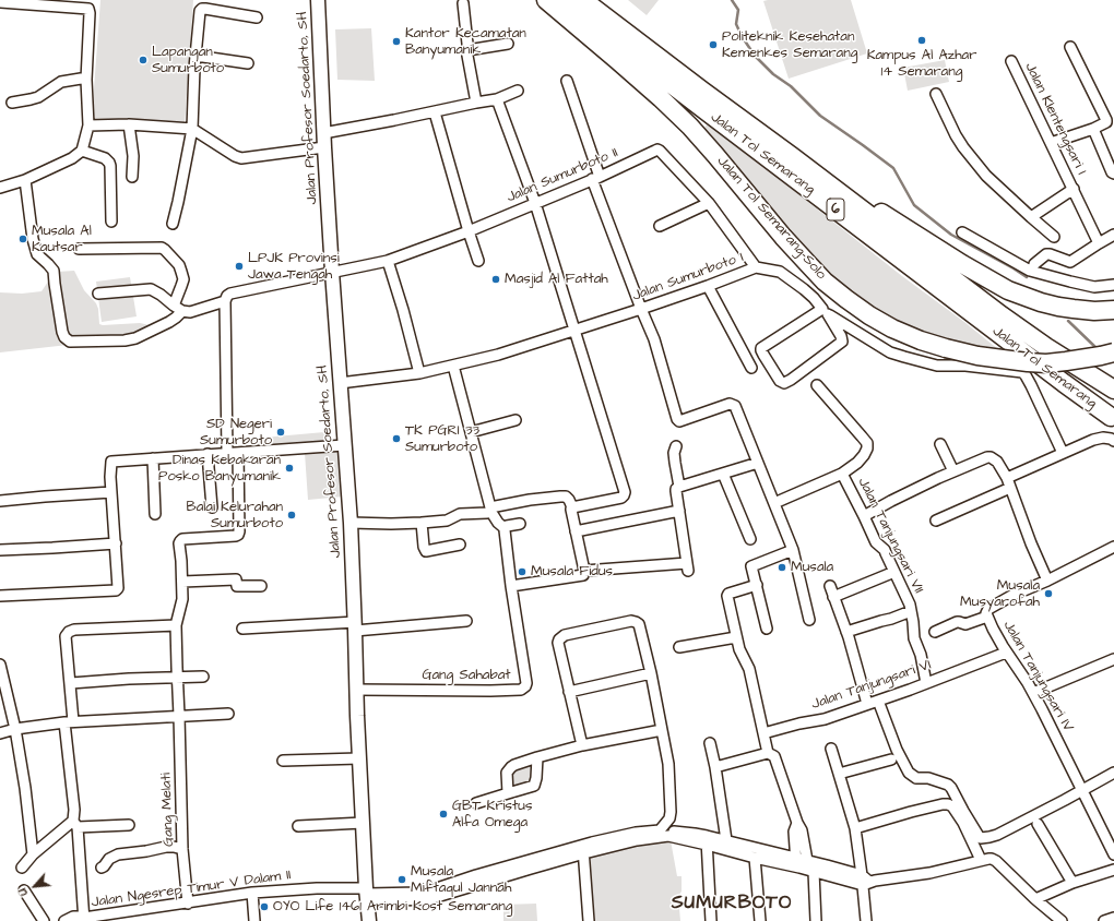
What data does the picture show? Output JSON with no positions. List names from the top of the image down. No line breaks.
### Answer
{"streets":{"highway":["Jalan Tol Semarang","6","Jalan Tol Semarang–Solo"],"main road":["Jalan Profesor Soedarto, SH"],"street":["Jalan Klentengsari I","Jalan Sumurboto II","Jalan Sumurboto I","Jalan Tanjungsari VII","Gang Sahabat","Jalan Tanjungsari IV","Jalan Tanjungsari VI","Gang Melati","Jalan Ngesrep Timur V Dalam II"]},"crossings":[["Jalan Profesor Soedarto, SH","Jalan Sumurboto II"],["Jalan Profesor Soedarto, SH","Jalan Sumurboto I"],["Jalan Profesor Soedarto, SH","Gang Sahabat"],["Jalan Profesor Soedarto, SH","Jalan Ngesrep Timur V Dalam II"],["Jalan Tol Semarang","6"],["Jalan Sumurboto II","Jalan Sumurboto I"],["Jalan Tanjungsari VII","Jalan Tanjungsari VI"],["Jalan Tanjungsari IV","Jalan Tanjungsari VI"],["Gang Melati","Jalan Ngesrep Timur V Dalam II"]],"districts":["SUMURBOTO"],"places":["Kampus Al Azhar 14 Semarang","Kantor Kecamatan Banyumanik","Politeknik Kesehatan Kemenkes Semarang","Lapangan Sumurboto","Musala Al Kautsar","LPJK Provinsi Jawa Tengah","Masjid Al Fattah","SD Negeri Sumurboto","TK PGRI 33 Sumurboto","Dinas Kebakaran Posko Banyumanik","Balai Kelurahan Sumurboto","Musala","Musala Fidus","Musala Musyarofah","GBT Kristus Alfa Omega","Musala Miftaqul Jannah","OYO Life 1461 Arimbi Kost Semarang"],"north":"bottom left"}
